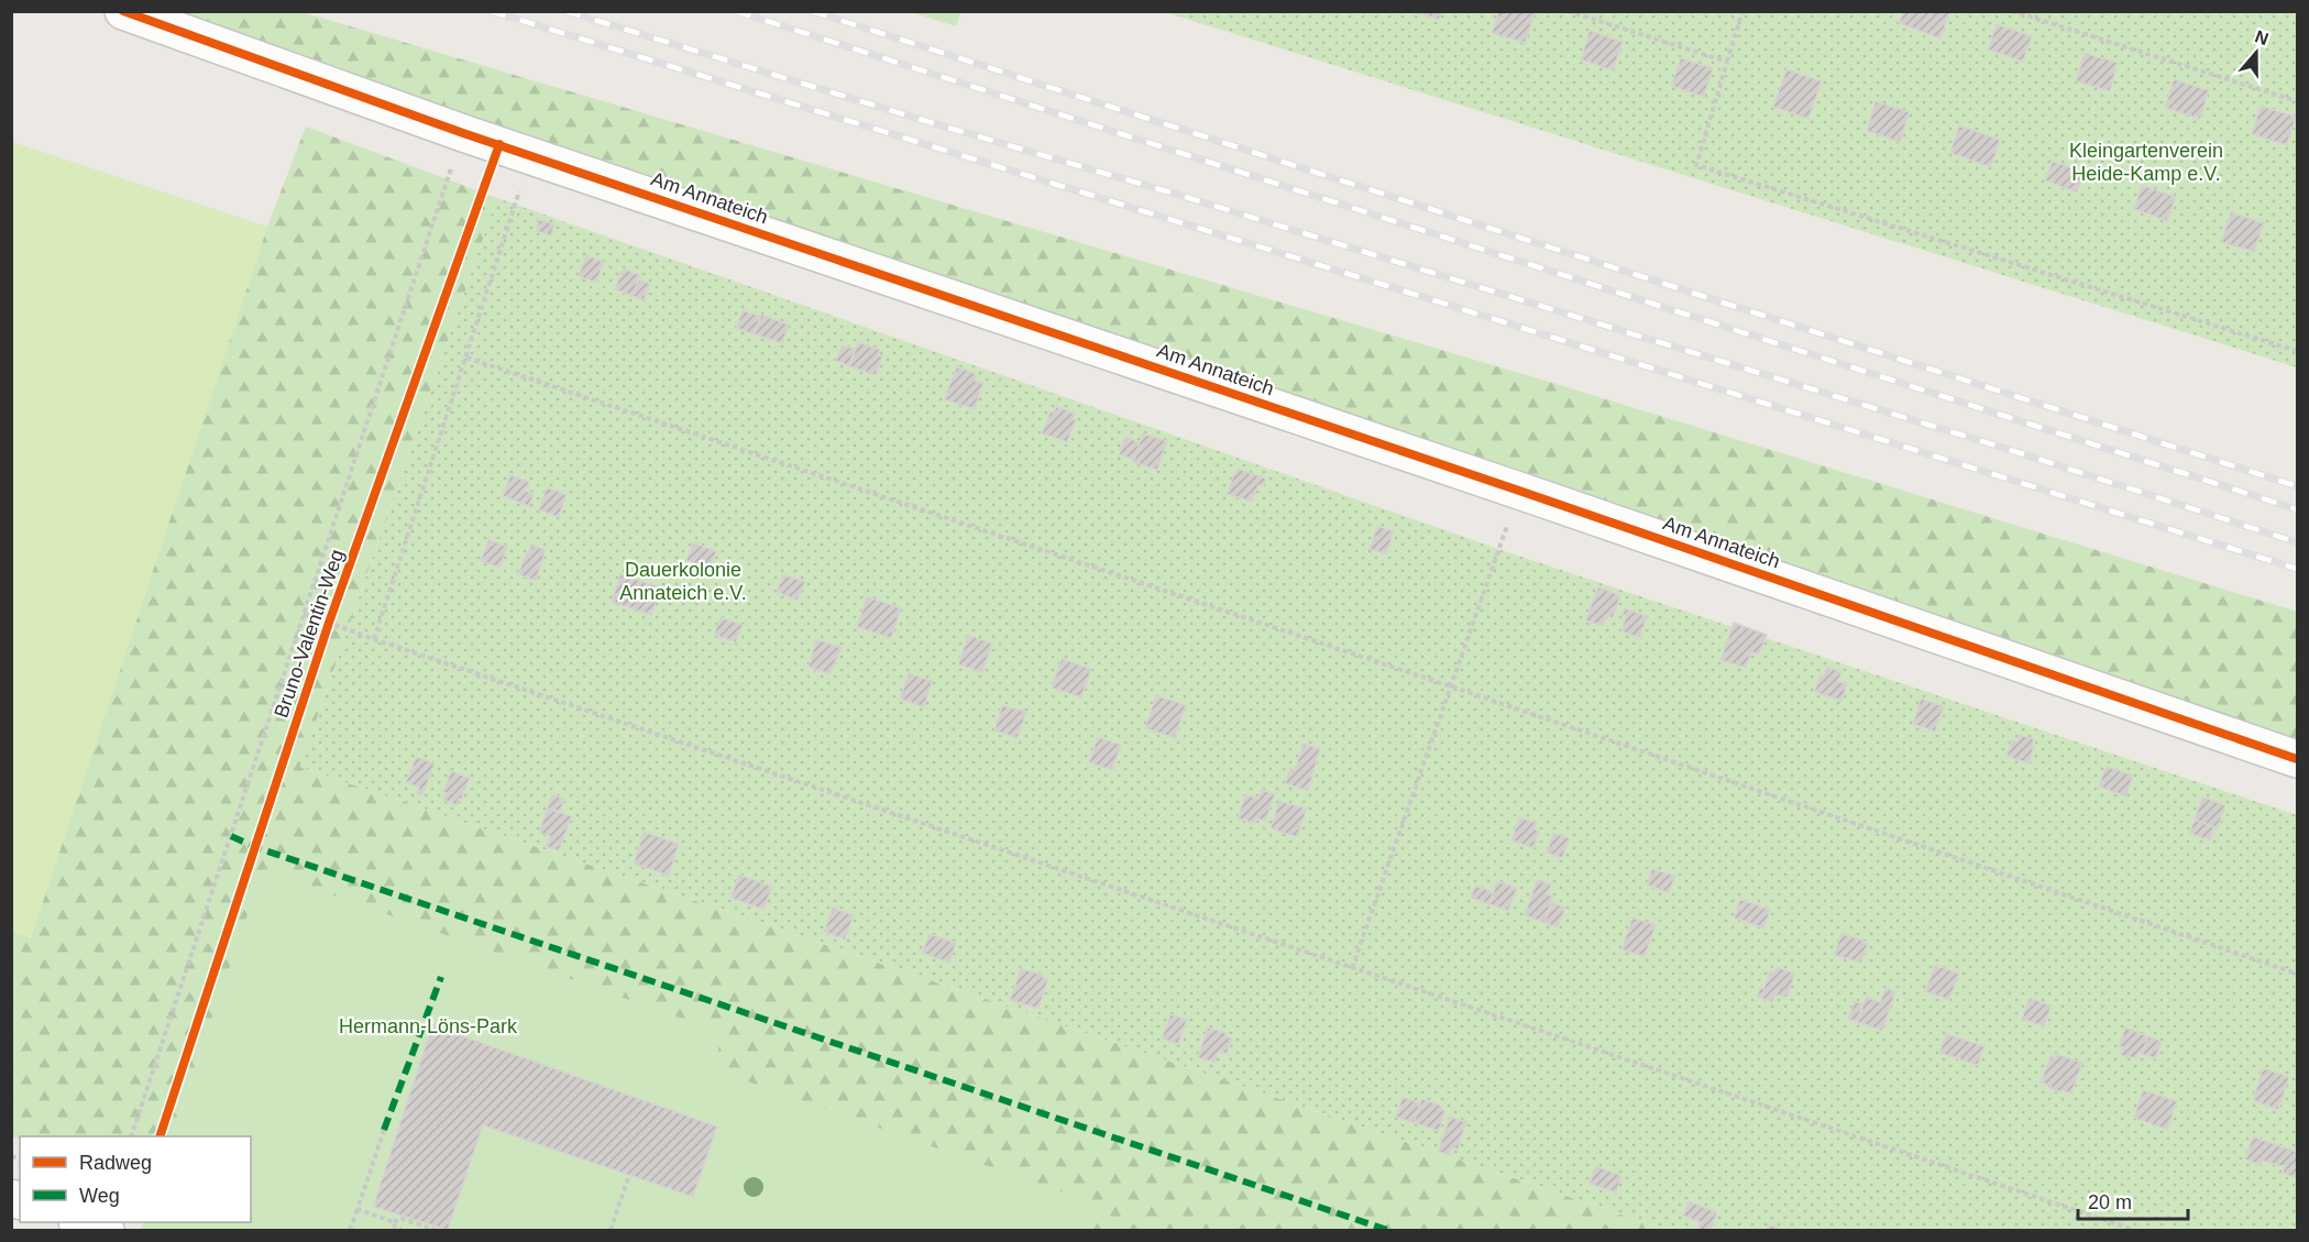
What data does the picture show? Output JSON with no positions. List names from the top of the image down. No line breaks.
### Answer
{"streets":{"street":["Am Annateich"],"cycle path":["Bruno-Valentin-Weg"]},"crossings":[["Am Annateich","Bruno-Valentin-Weg"]],"parks":["Kleingartenverein Heide-Kamp e.V.","Dauerkolonie Annateich e.V.","Hermann-Löns-Park"],"legend":["Radweg","Weg"],"scale_bar":"20 m","north":"top"}
